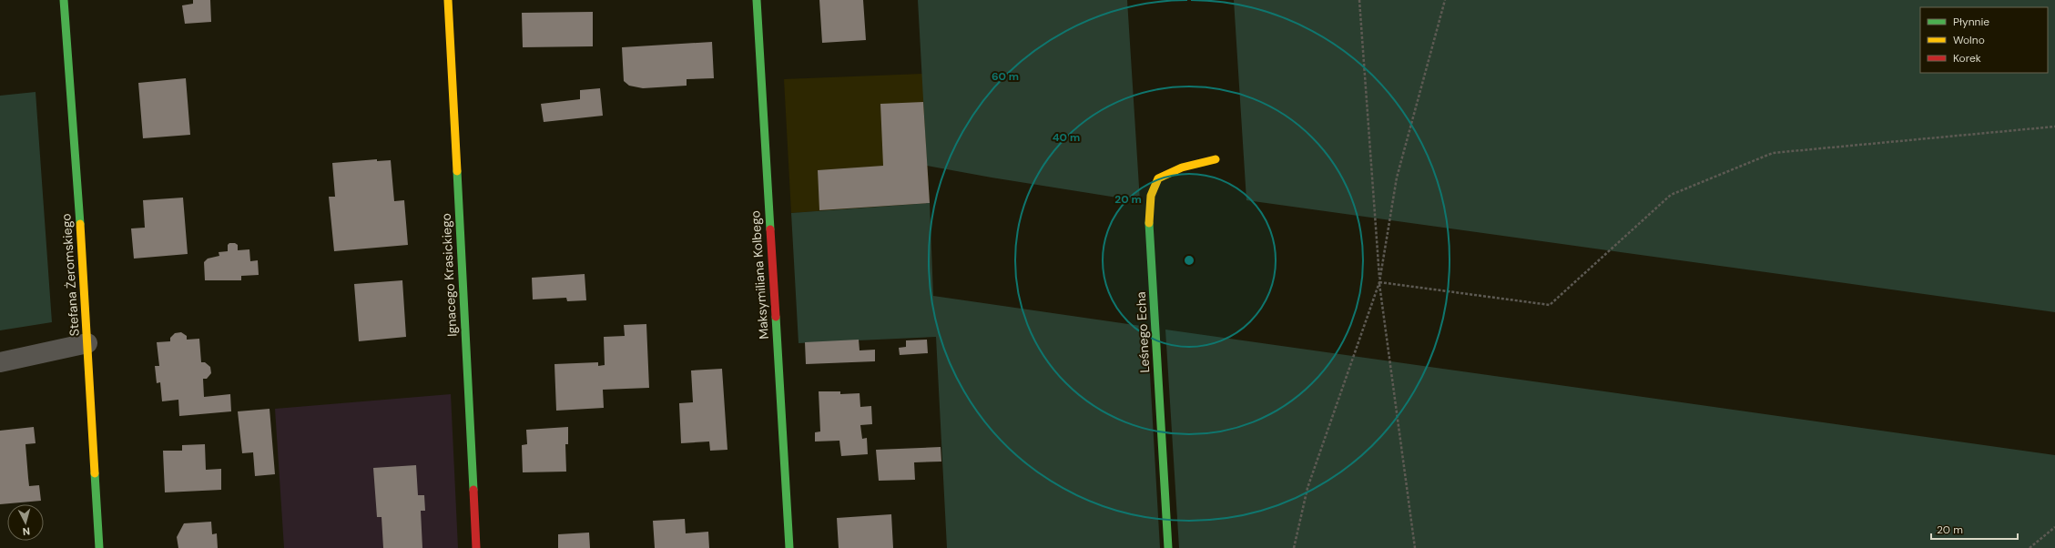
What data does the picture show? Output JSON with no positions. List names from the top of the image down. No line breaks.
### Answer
{"streets":{"street":["Stefana Żeromskiego","Ignacego Krasickiego","Maksymiliana Kolbego","Leśnego Echa"]},"legend":["Płynnie","Wolno","Korek"],"scale_bar":"20 m","north":"bottom","rings":["60 m","40 m","20 m"]}
